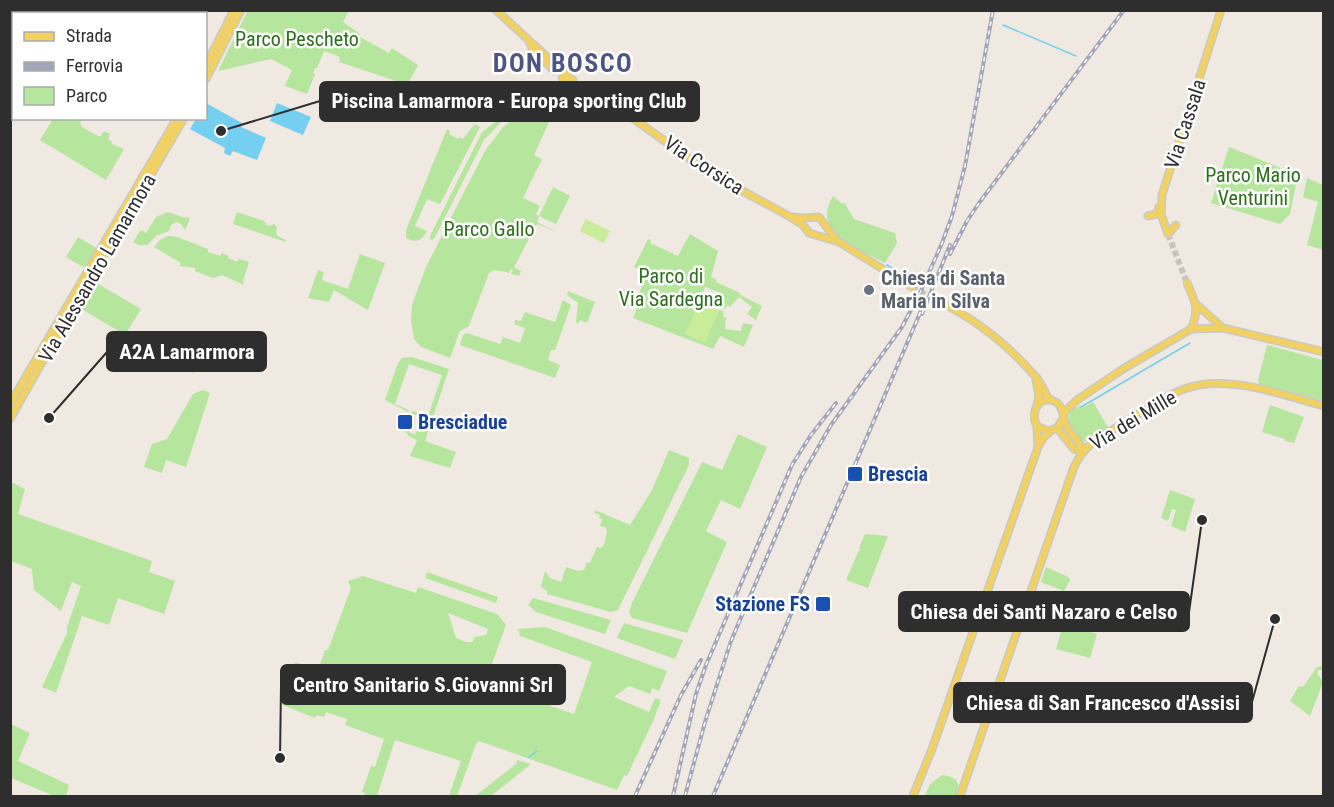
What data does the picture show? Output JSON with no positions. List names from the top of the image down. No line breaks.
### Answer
{"streets":{"main road":["Via Cassala","Via Corsica","Via Alessandro Lamarmora","Via dei Mille"]},"districts":["DON BOSCO"],"parks":["Parco Pescheto","Parco Mario Venturini","Parco Gallo","Parco di Via Sardegna"],"places":{"other":["Piscina Lamarmora - Europa sporting Club","Chiesa di Santa Maria in Silva","A2A Lamarmora","Chiesa dei Santi Nazaro e Celso","Chiesa di San Francesco d'Assisi","Centro Sanitario S.Giovanni Srl"],"transit":["Bresciadue","Brescia","Stazione FS"]},"legend":["Strada","Ferrovia","Parco"]}
